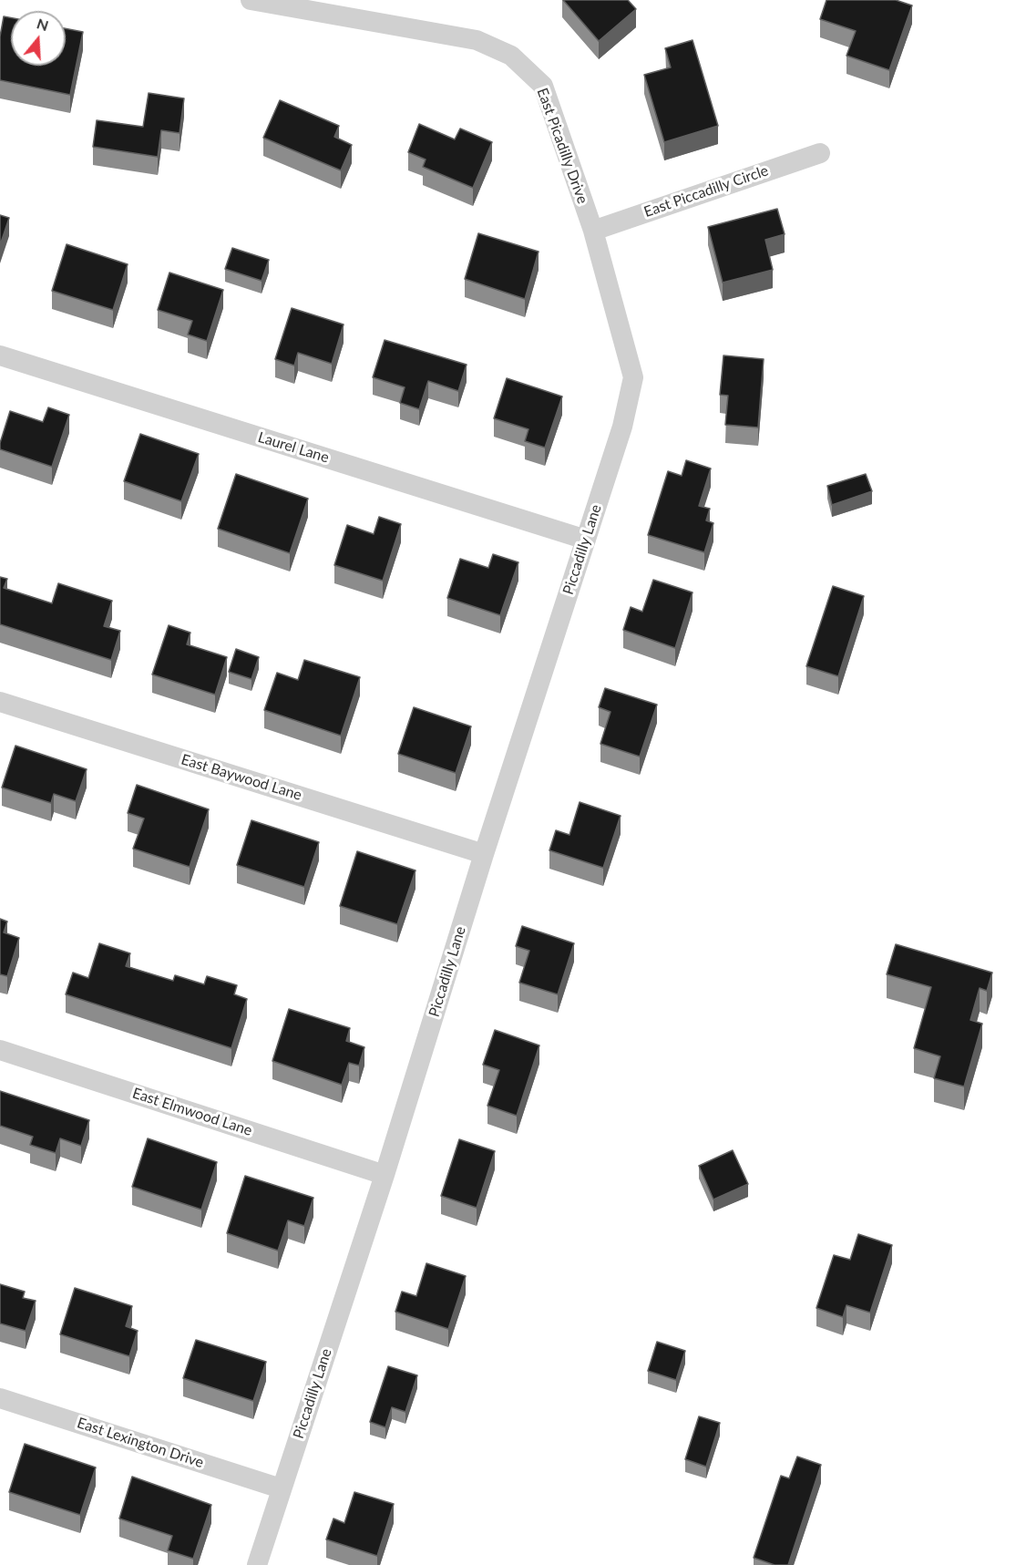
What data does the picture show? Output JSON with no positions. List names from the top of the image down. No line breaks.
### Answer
{"streets":{"street":["East Picadilly Drive","East Piccadilly Circle","Laurel Lane","Piccadilly Lane","East Baywood Lane","East Elmwood Lane","East Lexington Drive"]},"crossings":[["East Picadilly Drive","East Piccadilly Circle"],["East Picadilly Drive","Piccadilly Lane"],["Laurel Lane","Piccadilly Lane"],["Piccadilly Lane","East Baywood Lane"],["Piccadilly Lane","East Elmwood Lane"],["Piccadilly Lane","East Lexington Drive"]],"north":"top"}
